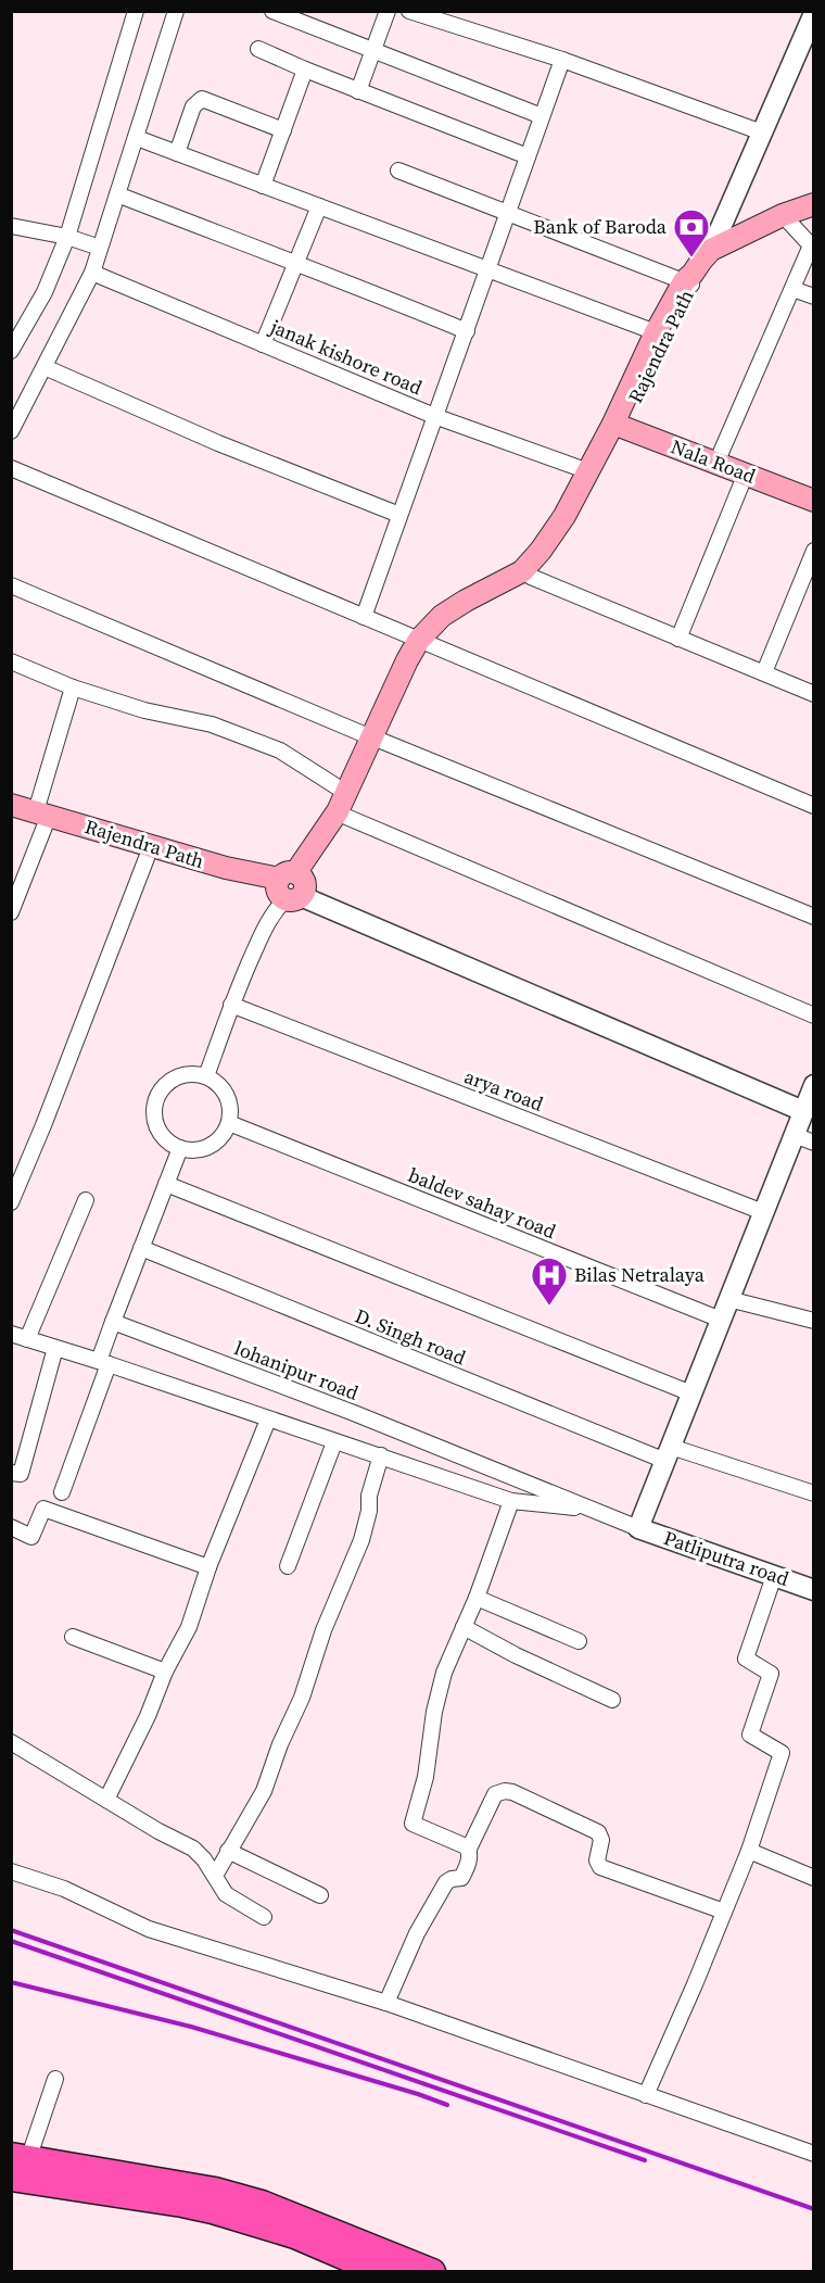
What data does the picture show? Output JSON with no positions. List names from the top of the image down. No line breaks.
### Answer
{"streets":{"main road":["Rajendra Path","Nala Road"],"street":["janak kishore road","arya road","baldev sahay road","D. Singh road","lohanipur road","Patliputra road"]},"crossings":[["Rajendra Path","janak kishore road"],["Rajendra Path","Nala Road"],["lohanipur road","Patliputra road"]],"places":{"bank":["Bank of Baroda"],"hospital":["Bilas Netralaya"]}}
